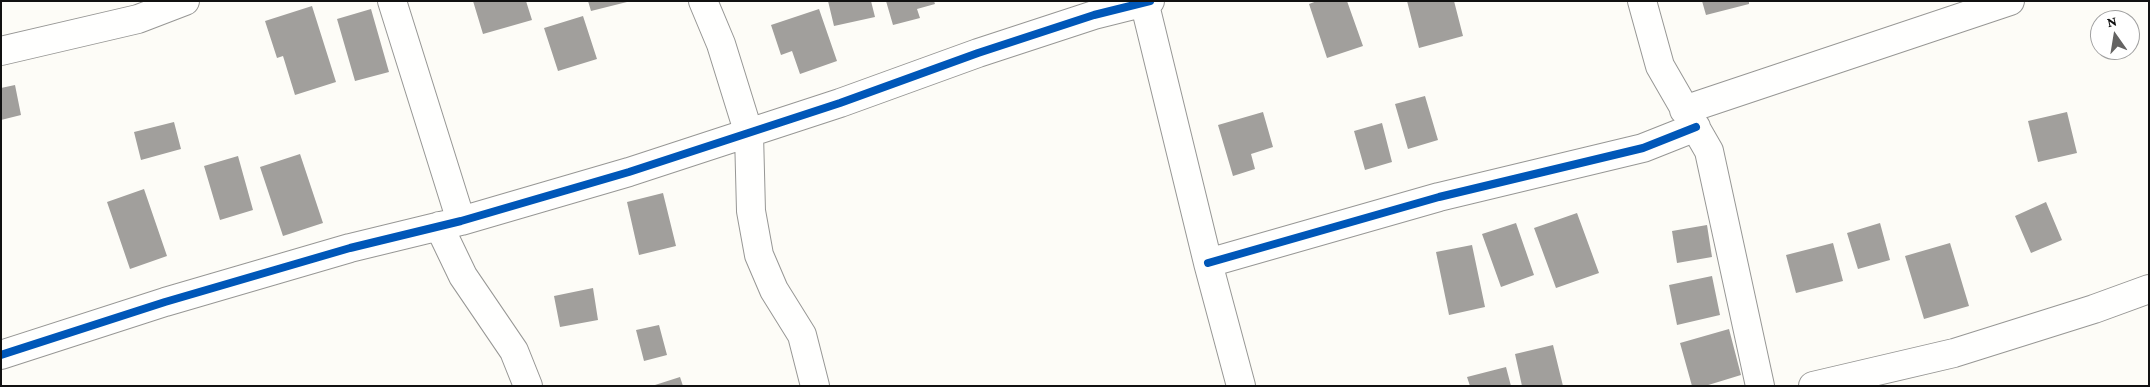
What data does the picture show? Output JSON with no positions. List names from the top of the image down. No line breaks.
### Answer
{"north":"top"}
